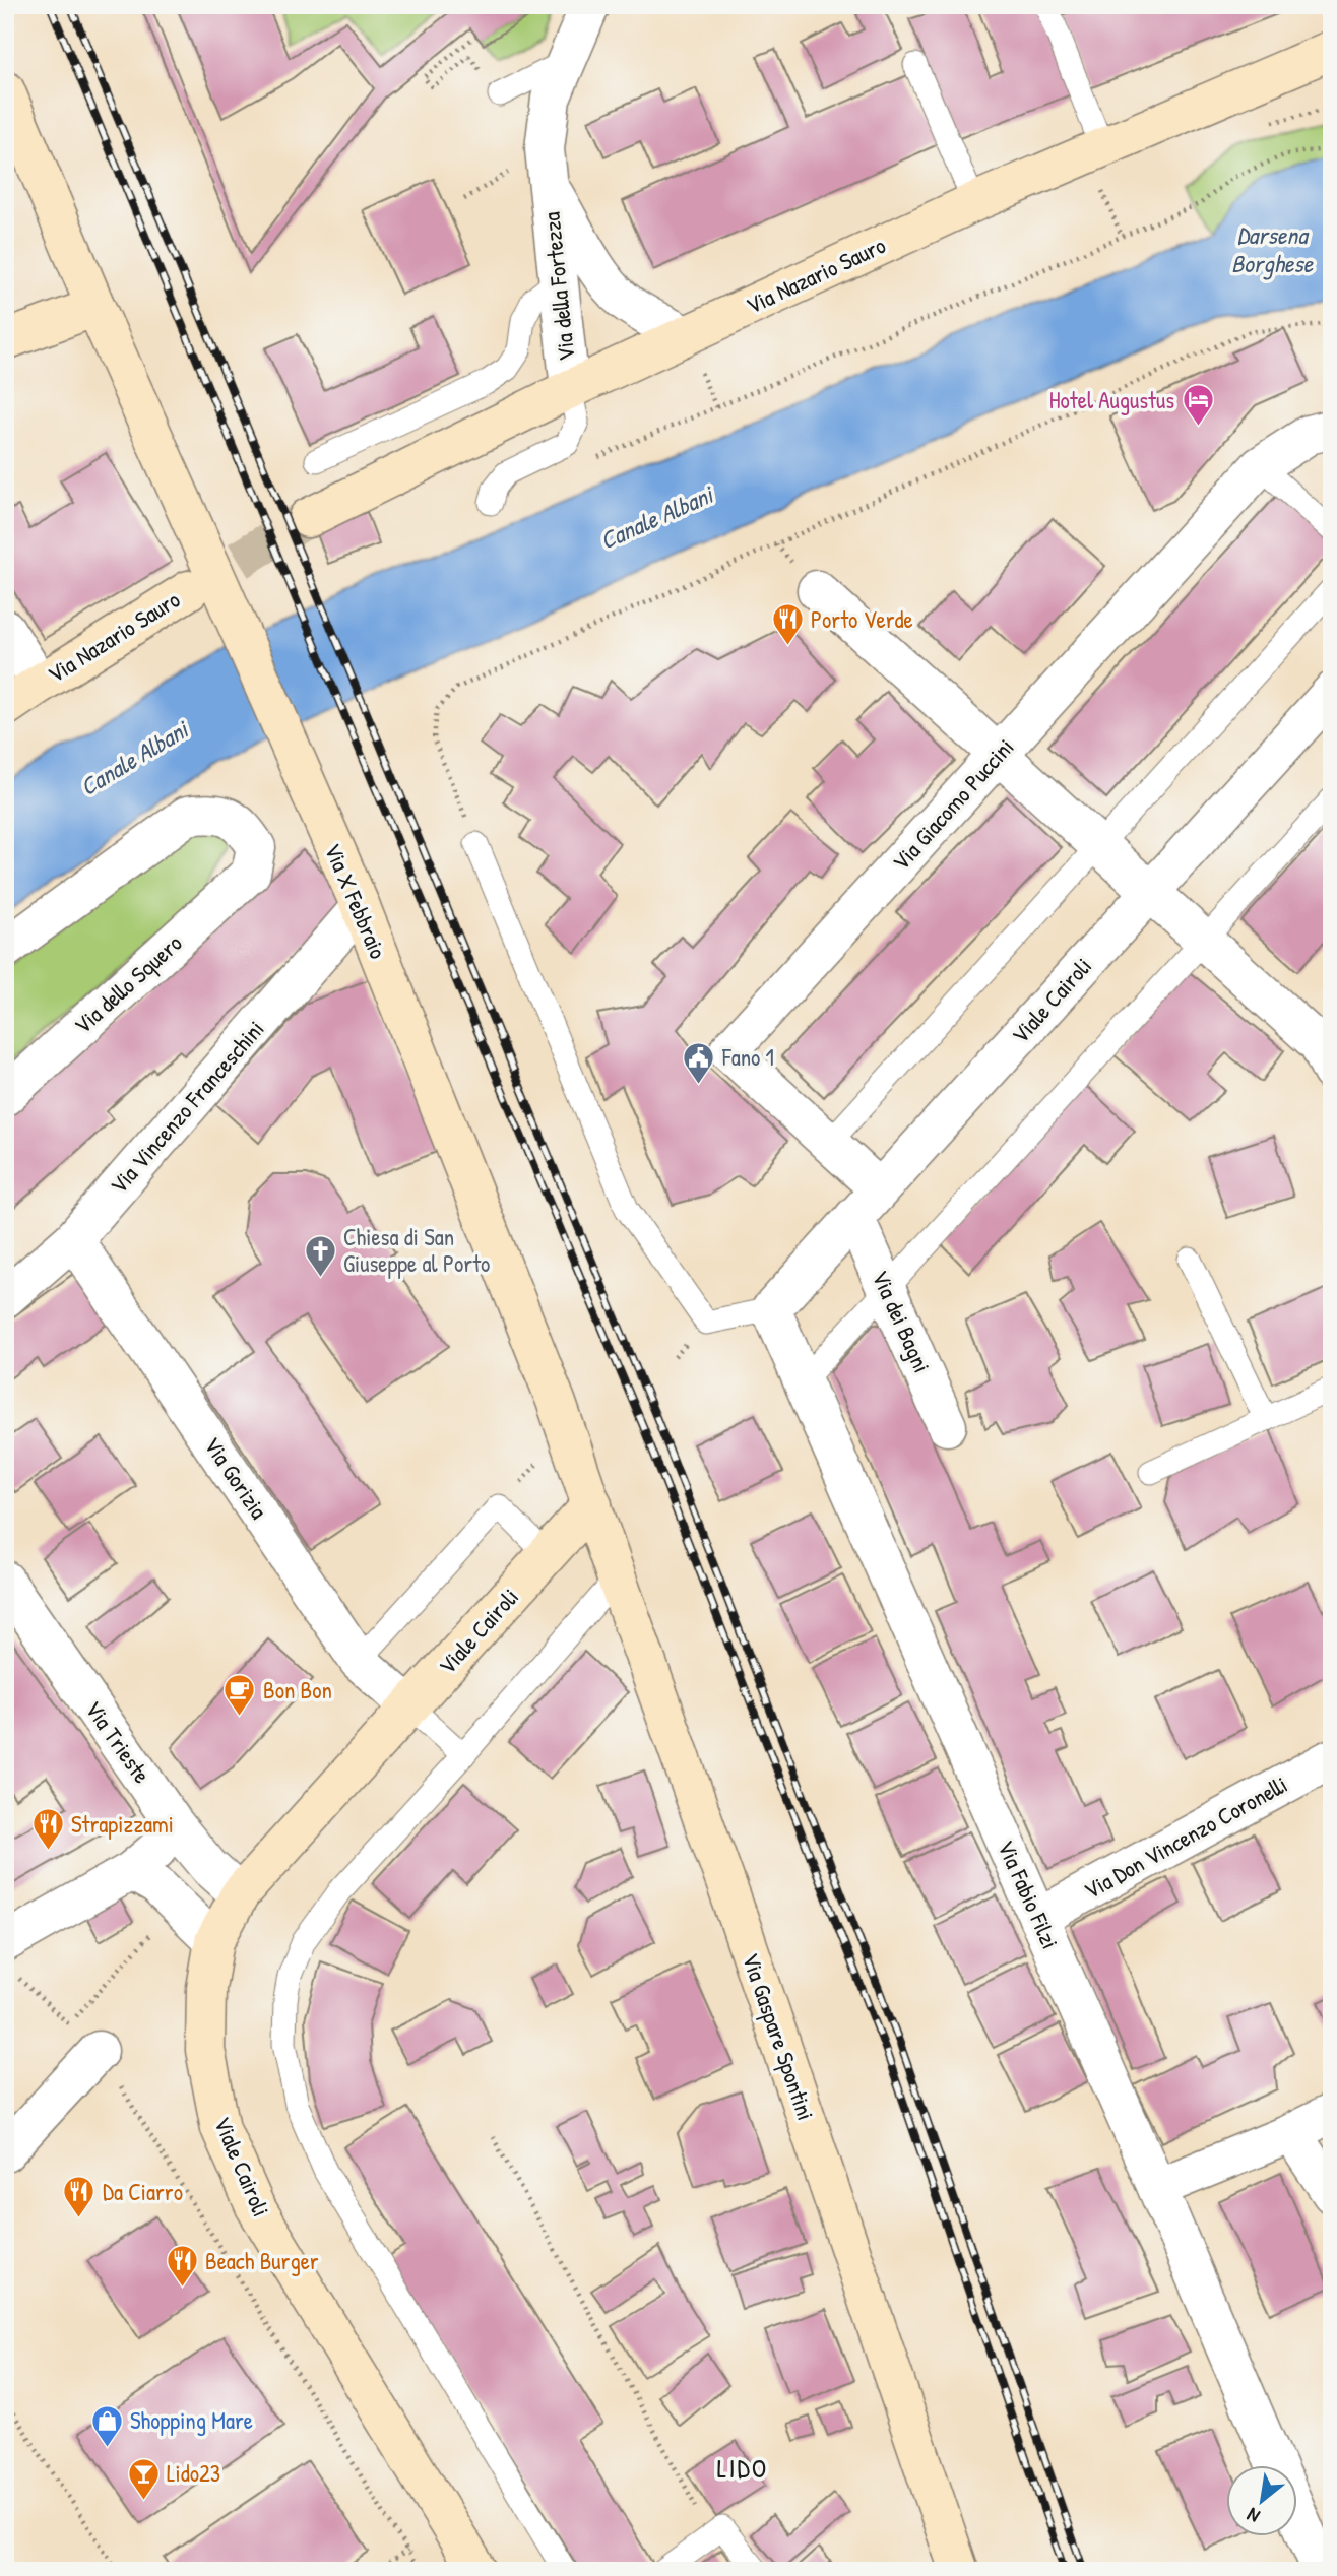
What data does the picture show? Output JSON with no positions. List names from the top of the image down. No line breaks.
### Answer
{"streets":{"street":["Via Nazario Sauro","Via della Fortezza","Via Giacomo Puccini","Via X Febbraio","Via dello Squero","Viale Cairoli","Via Vincenzo Franceschini","Via dei Bagni","Via Gorizia","Via Trieste","Via Don Vincenzo Coronelli","Via Fabio Filzi","Via Gaspare Spontini"]},"crossings":[["Via Nazario Sauro","Via della Fortezza"],["Via Nazario Sauro","Via X Febbraio"],["Via Giacomo Puccini","Viale Cairoli"],["Via Giacomo Puccini","Via dei Bagni"],["Via X Febbraio","Viale Cairoli"],["Via X Febbraio","Via Vincenzo Franceschini"],["Via X Febbraio","Via Gaspare Spontini"],["Viale Cairoli","Via dei Bagni"],["Viale Cairoli","Via Gorizia"],["Viale Cairoli","Via Trieste"],["Viale Cairoli","Via Fabio Filzi"],["Viale Cairoli","Via Gaspare Spontini"],["Via Vincenzo Franceschini","Via Gorizia"],["Via Don Vincenzo Coronelli","Via Fabio Filzi"]],"districts":["LIDO"],"water":["Darsena Borghese","Canale Albani"],"places":{"hotel":["Hotel Augustus"],"restaurant":["Porto Verde","Strapizzami","Da Ciarro","Beach Burger"],"public building":["Fano 1"],"church":["Chiesa di San Giuseppe al Porto"],"cafe":["Bon Bon"],"shop":["Shopping Mare"],"bar":["Lido23"]},"north":"bottom left"}
